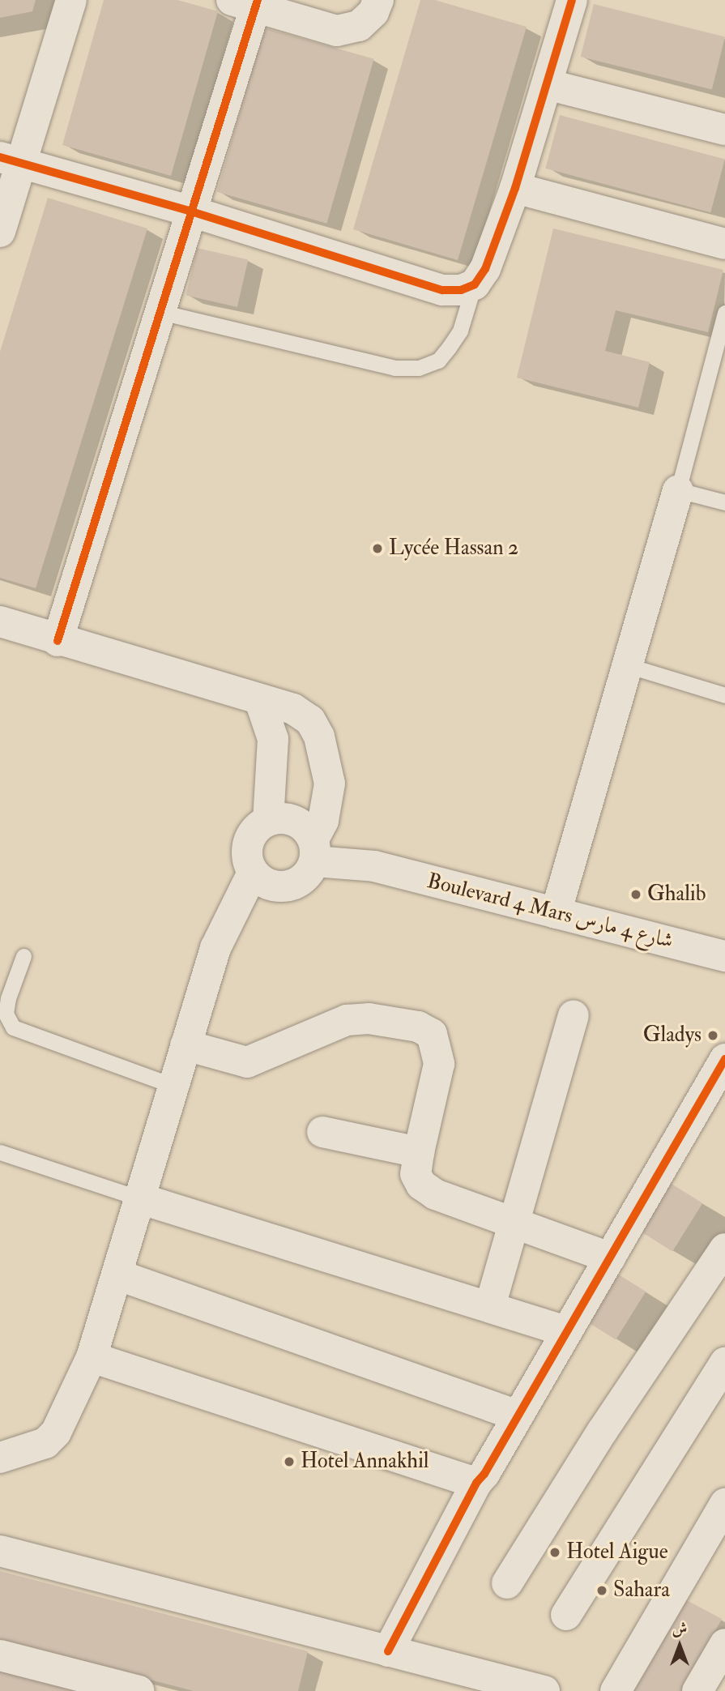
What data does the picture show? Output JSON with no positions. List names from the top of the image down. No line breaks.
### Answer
{"streets":{"street":["Boulevard 4 Mars شارع 4 مارس"]},"places":["Lycée Hassan 2","Ghalib","Gladys","Hotel Annakhil","Hotel Aigue","Sahara"],"north":"top"}
